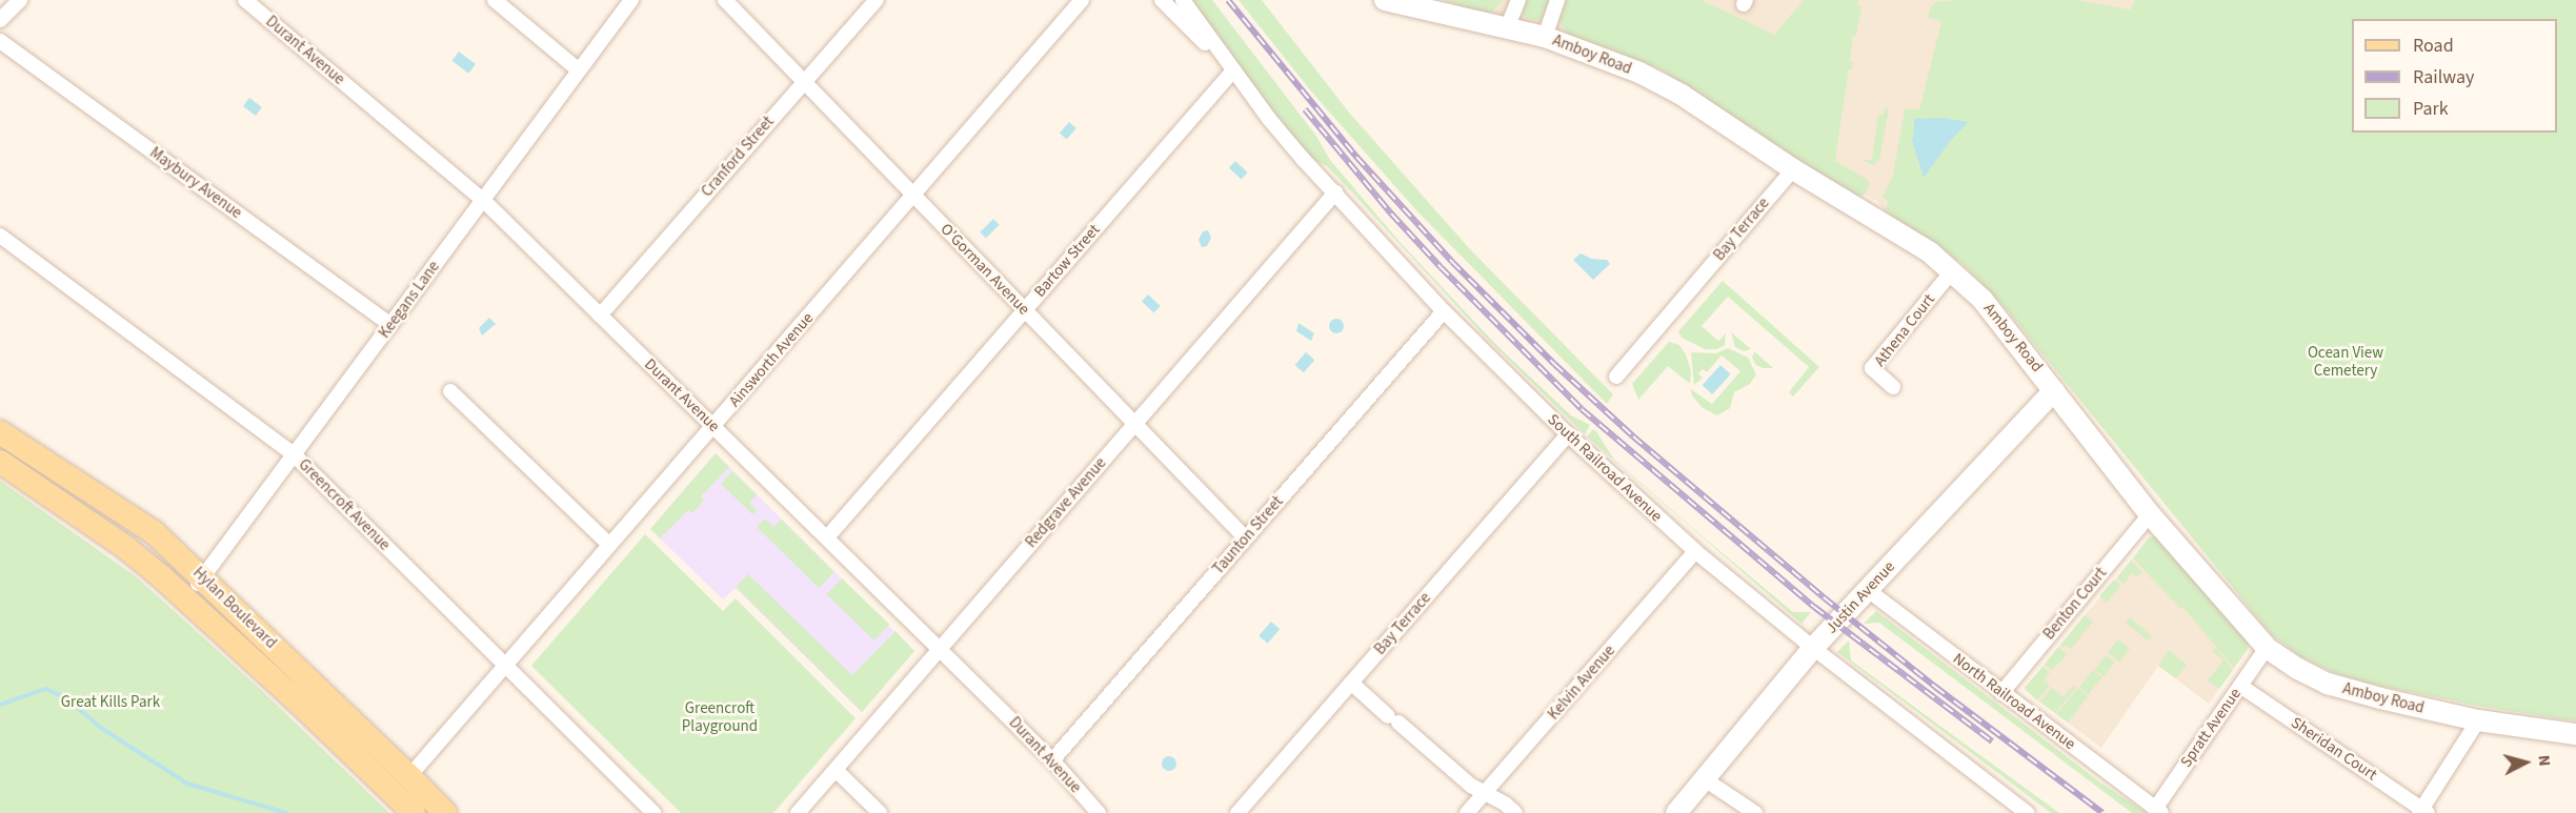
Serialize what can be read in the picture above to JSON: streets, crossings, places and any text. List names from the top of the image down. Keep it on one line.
{"streets":{"main road":["Amboy Road","Justin Avenue","Hylan Boulevard"],"street":["Durant Avenue","Cranford Street","Maybury Avenue","Bay Terrace","Bartow Street","O'Gorman Avenue","Keegans Lane","Athena Court","Ainsworth Avenue","South Railroad Avenue","Redgrave Avenue","Greencroft Avenue","Taunton Street","Benton Court","Kelvin Avenue","North Railroad Avenue","Spratt Avenue","Sheridan Court"]},"crossings":[["Durant Avenue","Cranford Street"],["Durant Avenue","Bartow Street"],["Durant Avenue","Keegans Lane"],["Durant Avenue","Ainsworth Avenue"],["Durant Avenue","Redgrave Avenue"],["Durant Avenue","Taunton Street"],["Amboy Road","Bay Terrace"],["Amboy Road","Athena Court"],["Amboy Road","Justin Avenue"],["Amboy Road","Benton Court"],["Amboy Road","Spratt Avenue"],["Cranford Street","O'Gorman Avenue"],["Maybury Avenue","Keegans Lane"],["Bay Terrace","South Railroad Avenue"],["Bartow Street","O'Gorman Avenue"],["Bartow Street","South Railroad Avenue"],["O'Gorman Avenue","Ainsworth Avenue"],["O'Gorman Avenue","Redgrave Avenue"],["O'Gorman Avenue","Taunton Street"],["Keegans Lane","Greencroft Avenue"],["Keegans Lane","Hylan Boulevard"],["Ainsworth Avenue","Greencroft Avenue"],["Ainsworth Avenue","Hylan Boulevard"],["South Railroad Avenue","Redgrave Avenue"],["South Railroad Avenue","Taunton Street"],["South Railroad Avenue","Justin Avenue"],["South Railroad Avenue","Kelvin Avenue"],["Justin Avenue","North Railroad Avenue"],["Benton Court","North Railroad Avenue"],["North Railroad Avenue","Spratt Avenue"],["Spratt Avenue","Sheridan Court"]],"parks":["Ocean View Cemetery","Great Kills Park","Greencroft Playground"],"legend":["Road","Railway","Park"],"north":"right"}
